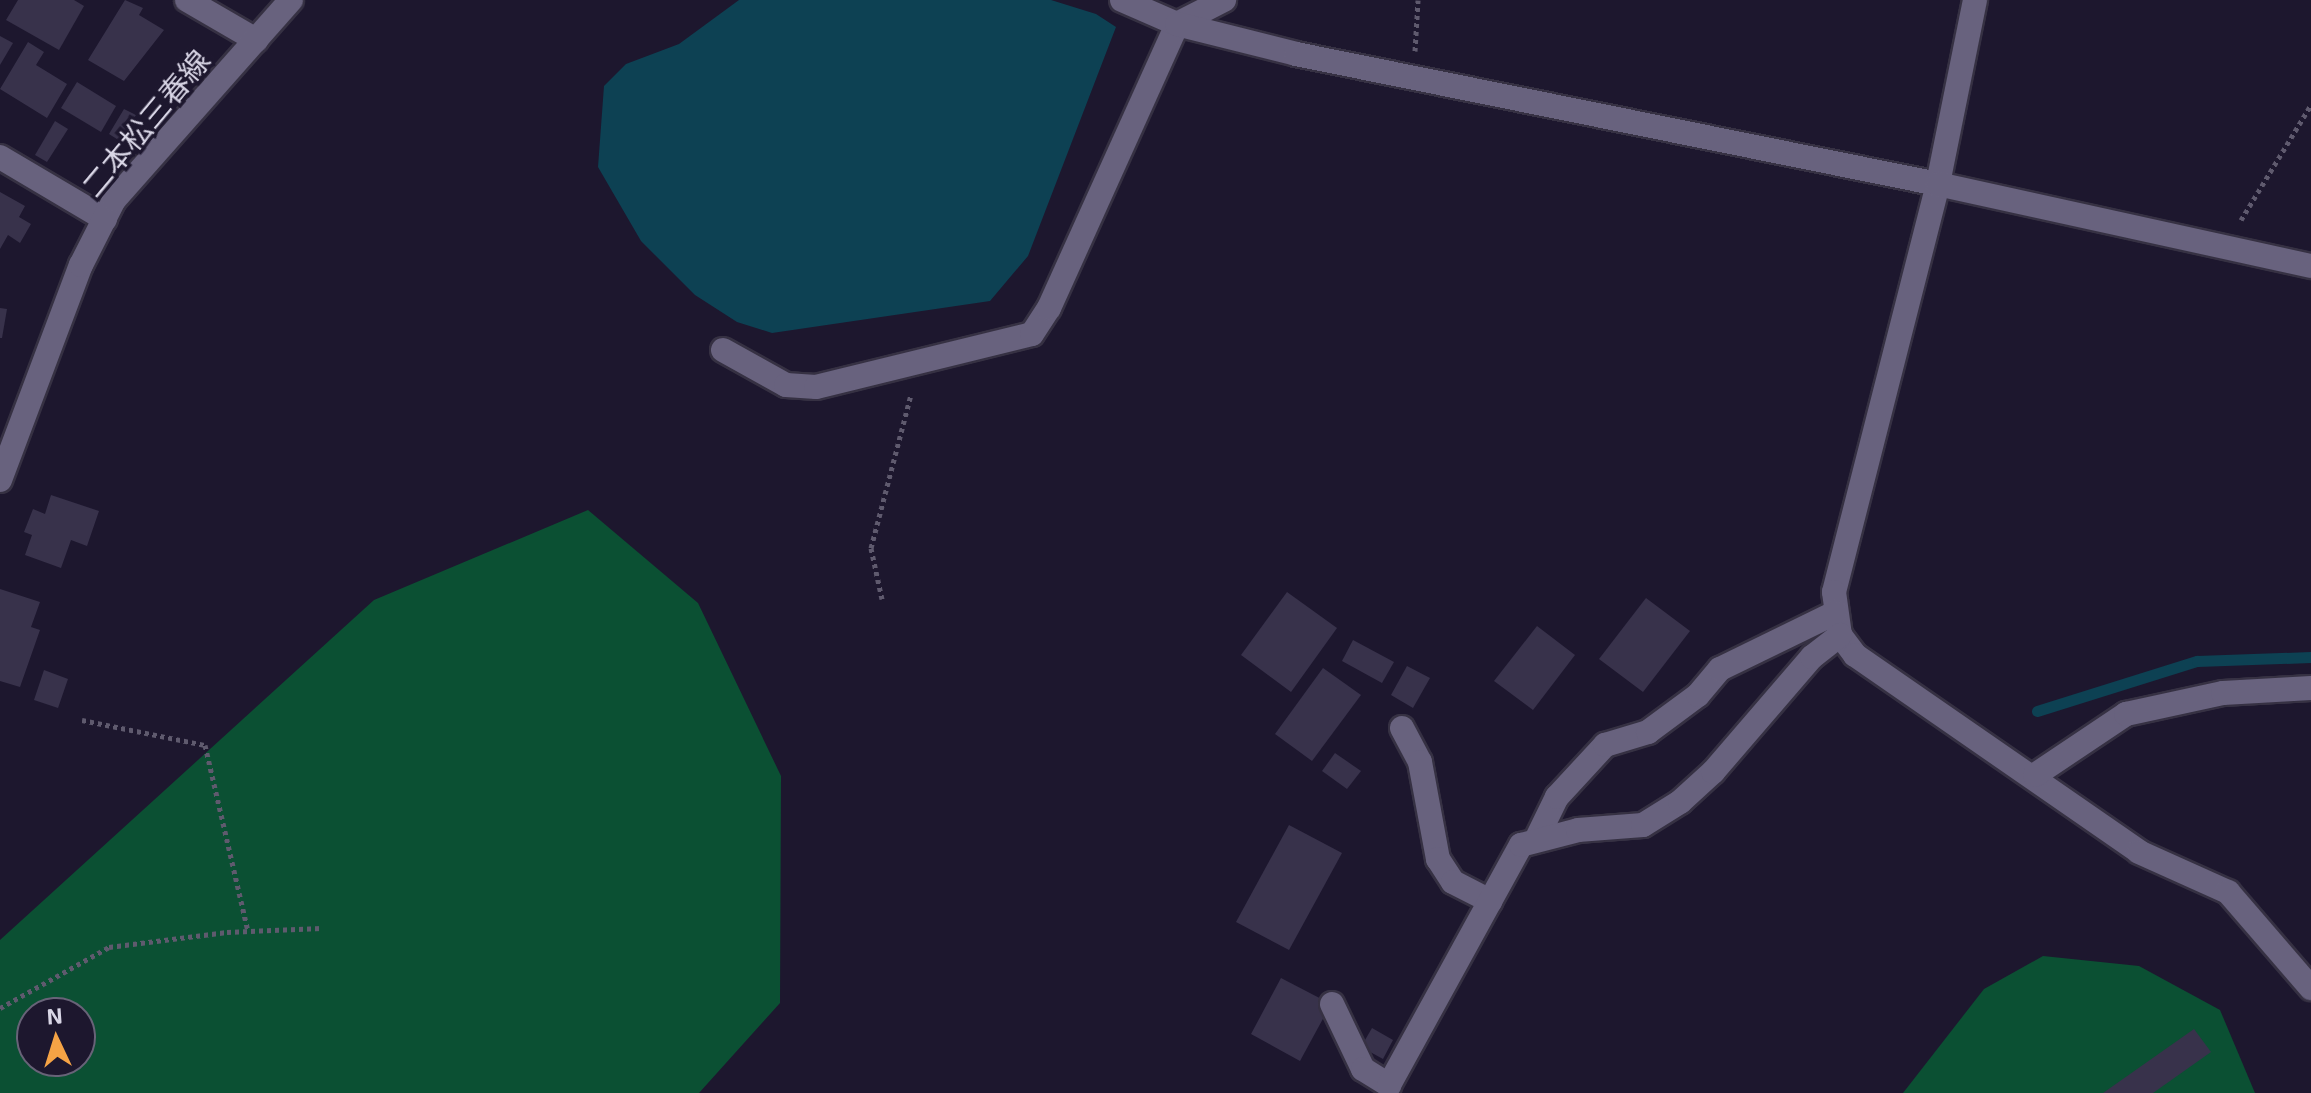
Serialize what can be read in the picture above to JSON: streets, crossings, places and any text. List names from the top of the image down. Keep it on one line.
{"streets":{"street":["二本松三春線"]},"north":"top"}
